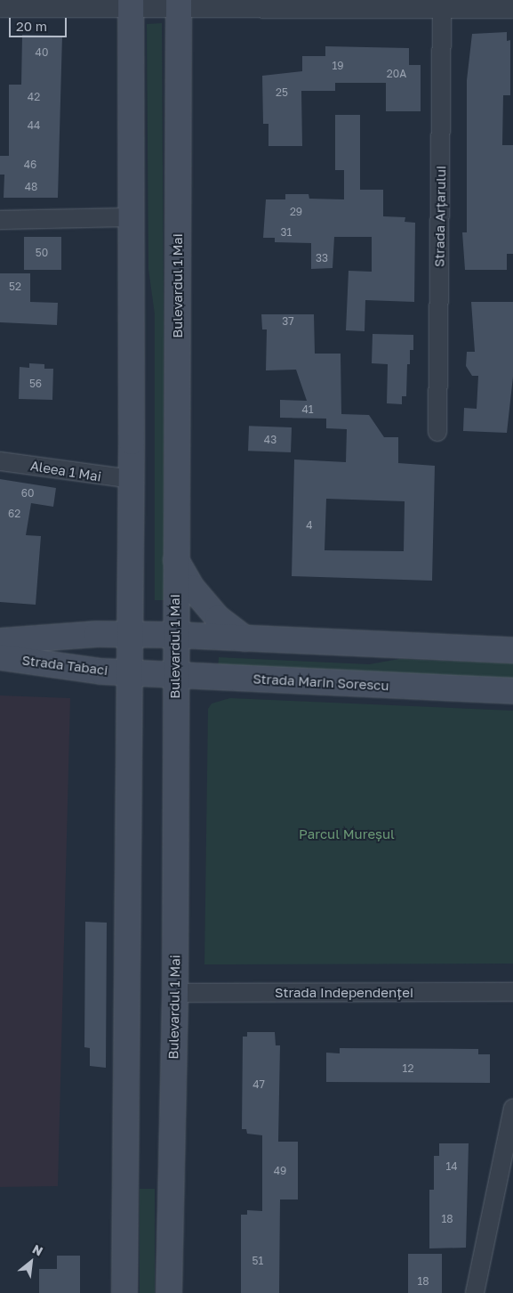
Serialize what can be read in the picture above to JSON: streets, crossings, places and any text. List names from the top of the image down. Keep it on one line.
{"streets":{"main road":["Bulevardul 1 Mai","Strada Tabaci","Strada Marin Sorescu"],"street":["Strada Arțarului","Aleea 1 Mai","Strada Independenței"]},"crossings":[["Bulevardul 1 Mai","Strada Tabaci"],["Bulevardul 1 Mai","Strada Marin Sorescu"],["Bulevardul 1 Mai","Strada Independenței"],["Strada Tabaci","Strada Marin Sorescu"]],"parks":["Parcul Mureșul"],"house_numbers":["40","19","20A","25","42","44","46","48","29","31","50","33","52","37","56","41","43","60","62","4","12","47","14","49","18","51","18"],"scale_bar":"20 m","north":"top right"}
